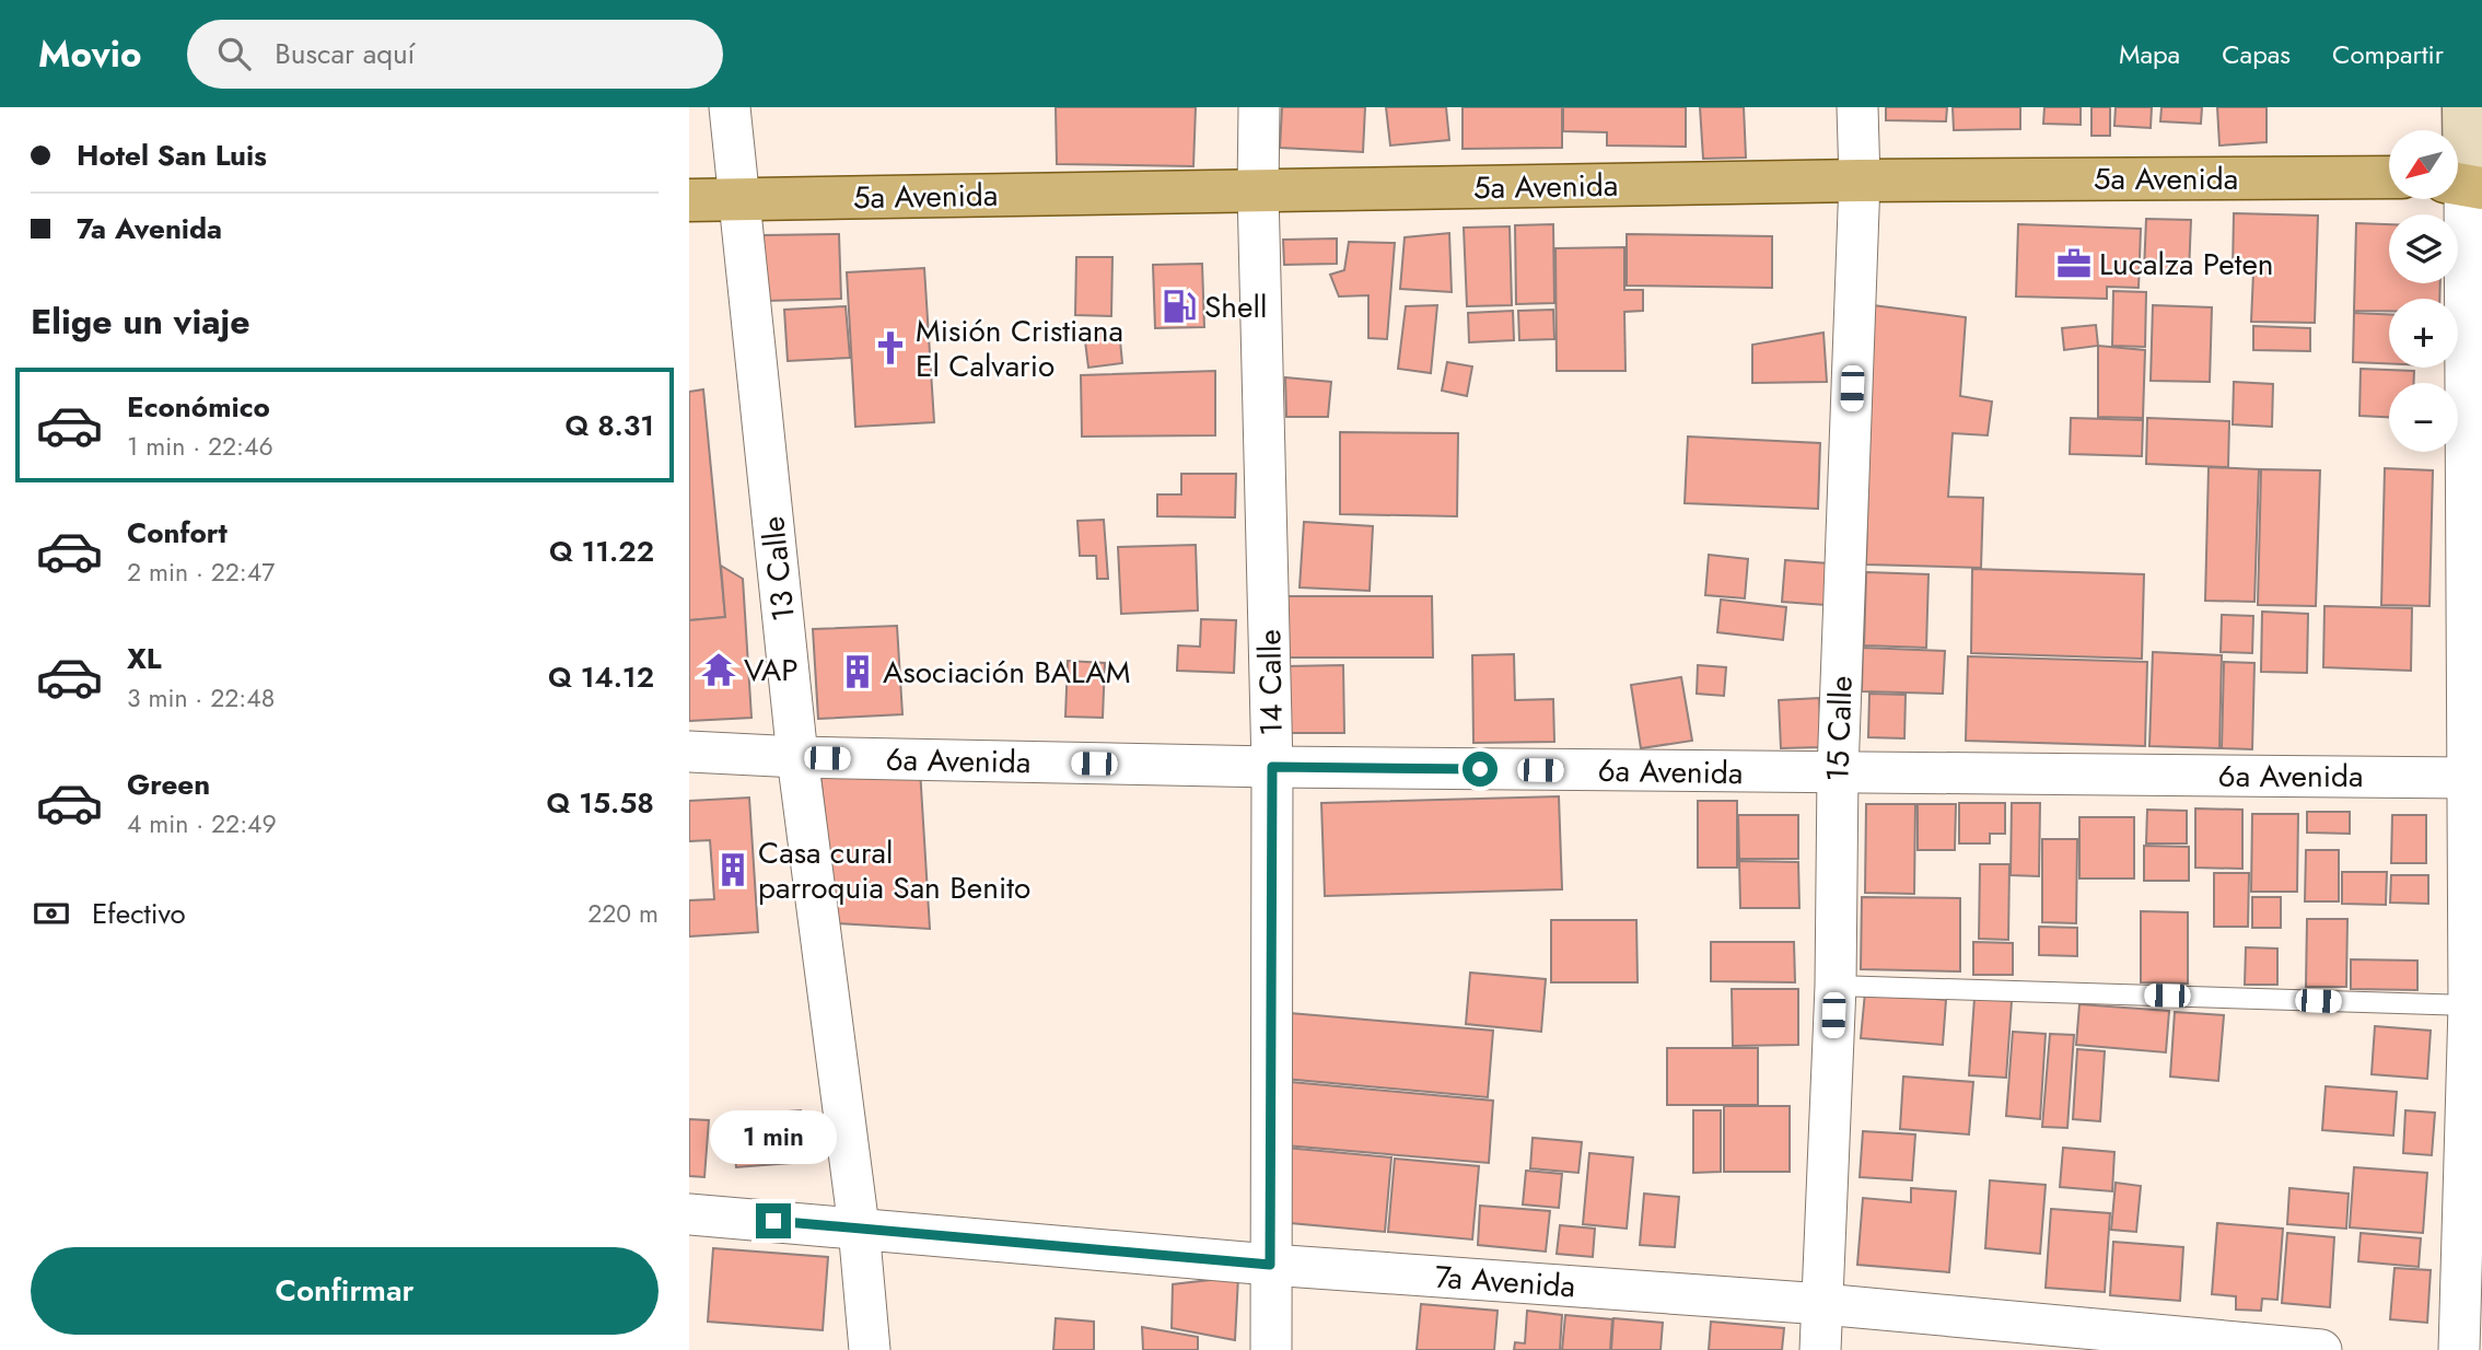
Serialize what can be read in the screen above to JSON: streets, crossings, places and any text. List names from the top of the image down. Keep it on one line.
{"streets":{"main road":["5a Avenida"],"street":["13 Calle","14 Calle","15 Calle","6a Avenida","7a Avenida"]},"crossings":[["5a Avenida","13 Calle"],["5a Avenida","14 Calle"],["5a Avenida","15 Calle"],["13 Calle","6a Avenida"],["13 Calle","7a Avenida"],["14 Calle","6a Avenida"],["14 Calle","7a Avenida"],["15 Calle","6a Avenida"],["15 Calle","7a Avenida"]],"places":{"office":["Lucalza Peten"],"fuel station":["Shell"],"church":["Misión Cristiana El Calvario"],"temple":["VAP"],"building":["Asociación BALAM","Casa cural parroquia San Benito"]},"north":"bottom left","page":{"header":"Movio","search":"Buscar aquí","nav":["Mapa","Capas","Compartir"],"banner":["Hotel San Luis","7a Avenida"],"map_buttons":["+","−"],"heading":"Elige un viaje","list":[{"name":"Económico","note":"1 min · 22:46","value":"Q 8.31"},{"name":"Confort","note":"2 min · 22:47","value":"Q 11.22"},{"name":"XL","note":"3 min · 22:48","value":"Q 14.12"},{"name":"Green","note":"4 min · 22:49","value":"Q 15.58"}],"pay":["Efectivo","220 m"],"bubble":"1 min","buttons":"Confirmar"}}
